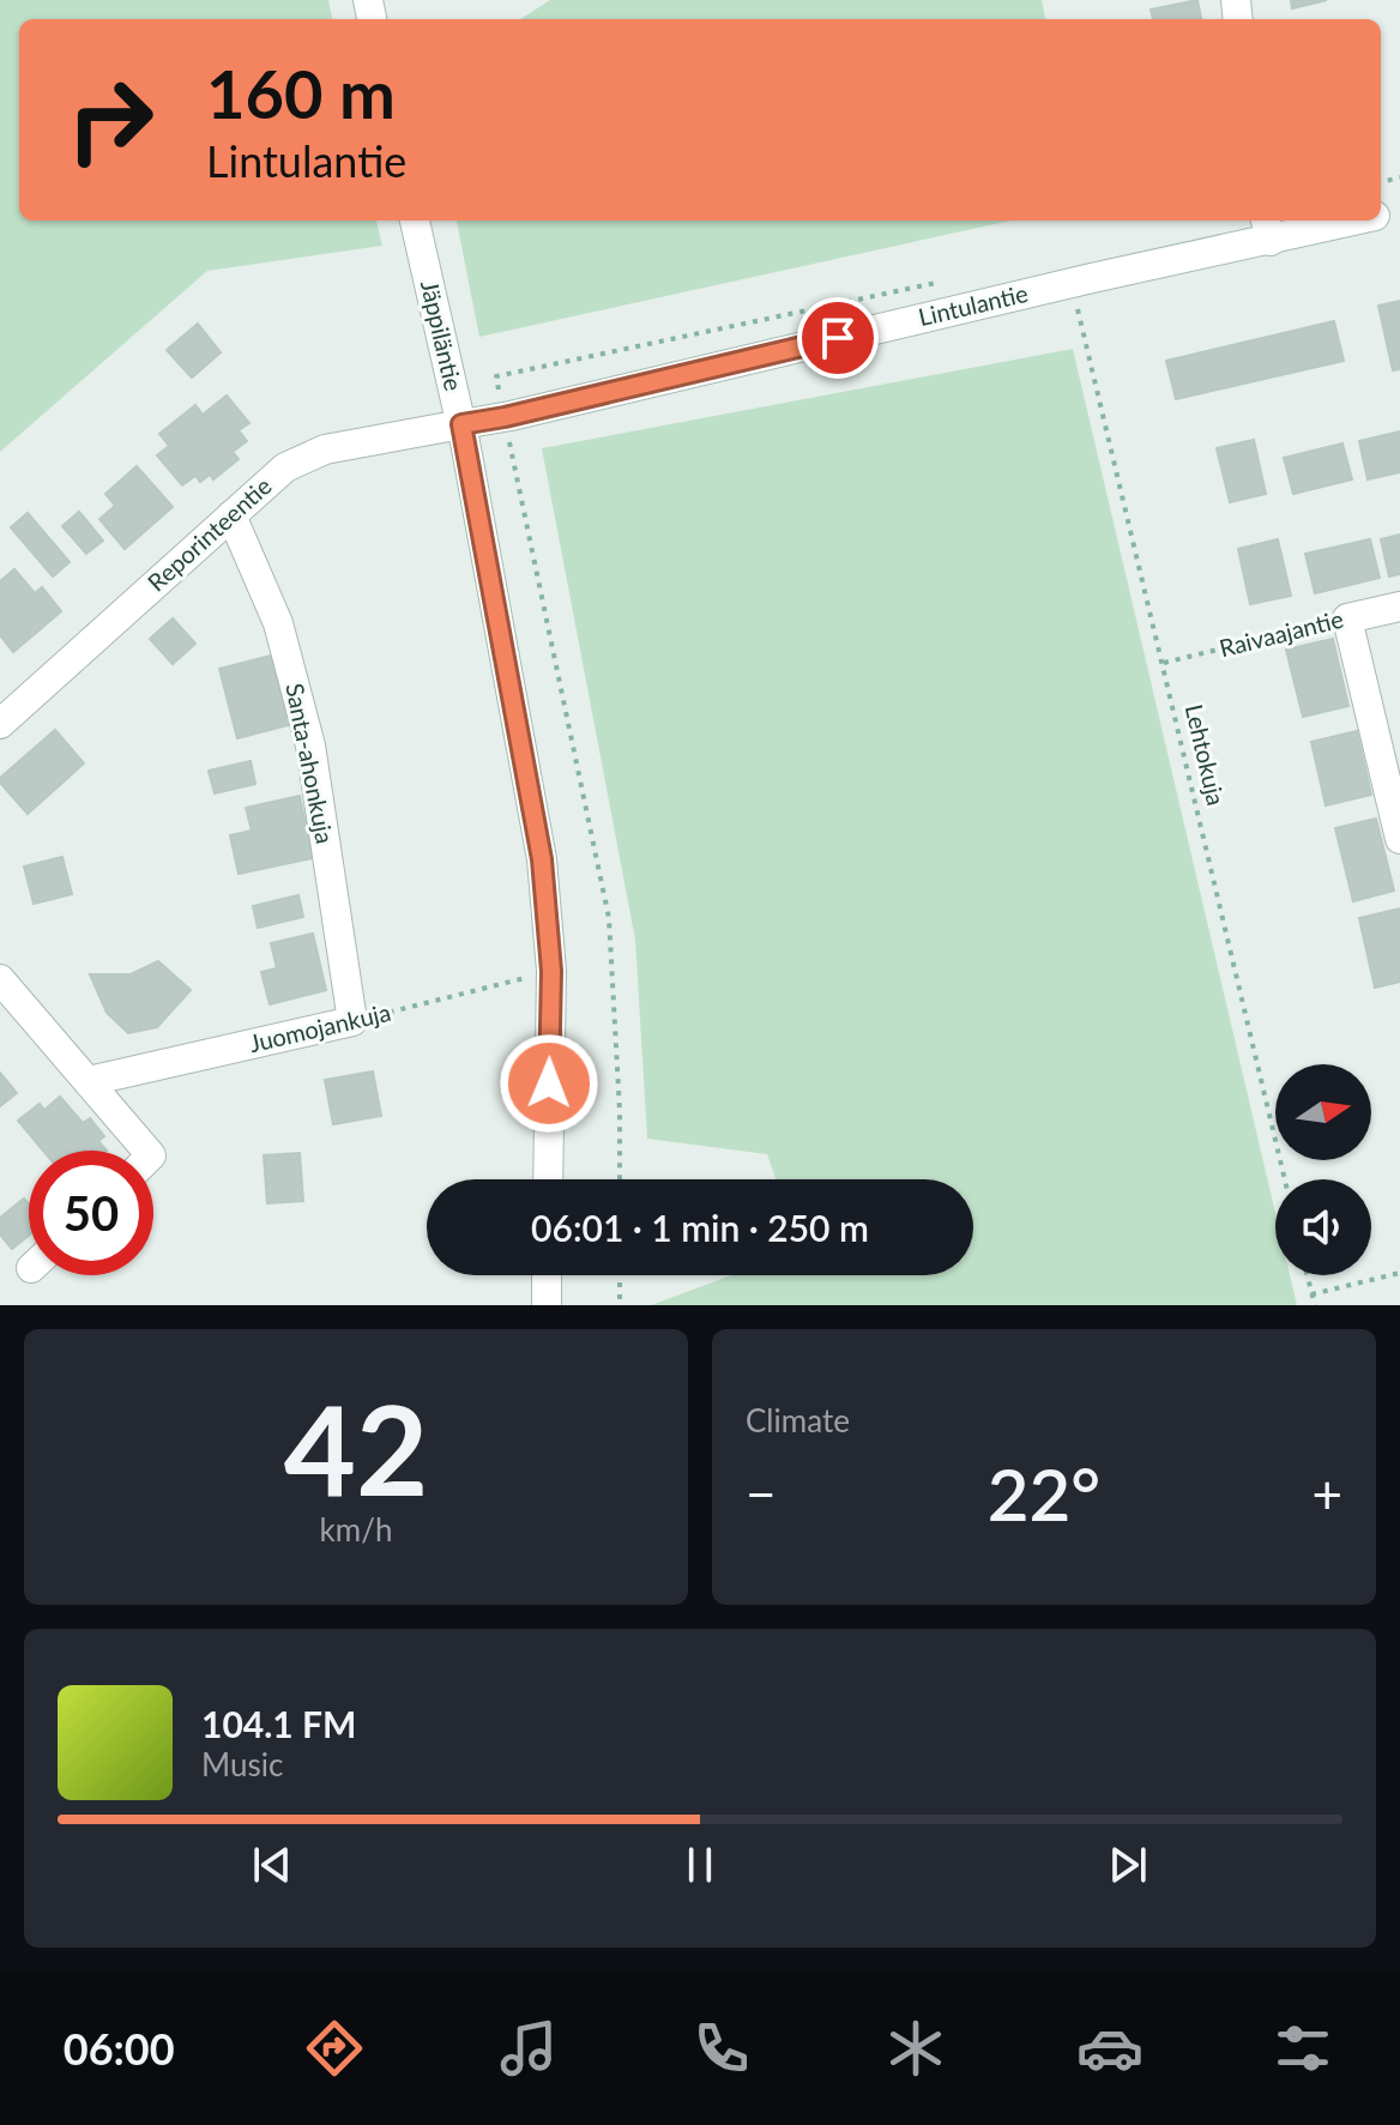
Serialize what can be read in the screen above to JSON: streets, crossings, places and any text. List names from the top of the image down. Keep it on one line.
{"streets":{"street":["Lintulantie","Jäppiläntie","Reporinteentie","Raivaajantie","Santa-ahonkuja","Juomojankuja"],"path":["Lehtokuja"]},"crossings":[["Lintulantie","Jäppiläntie"],["Lintulantie","Reporinteentie"],["Jäppiläntie","Reporinteentie"],["Jäppiläntie","Juomojankuja"],["Reporinteentie","Santa-ahonkuja"],["Raivaajantie","Lehtokuja"],["Santa-ahonkuja","Juomojankuja"]],"north":"right","page":{"turn":["160 m","Lintulantie"],"limit":"50","trip":"06:01 · 1 min · 250 m","tile":[["42","km/h"],"Climate"],"heat":["−","22°","+"],"song":["104.1 FM","Music"],"tabs":"06:00"}}
